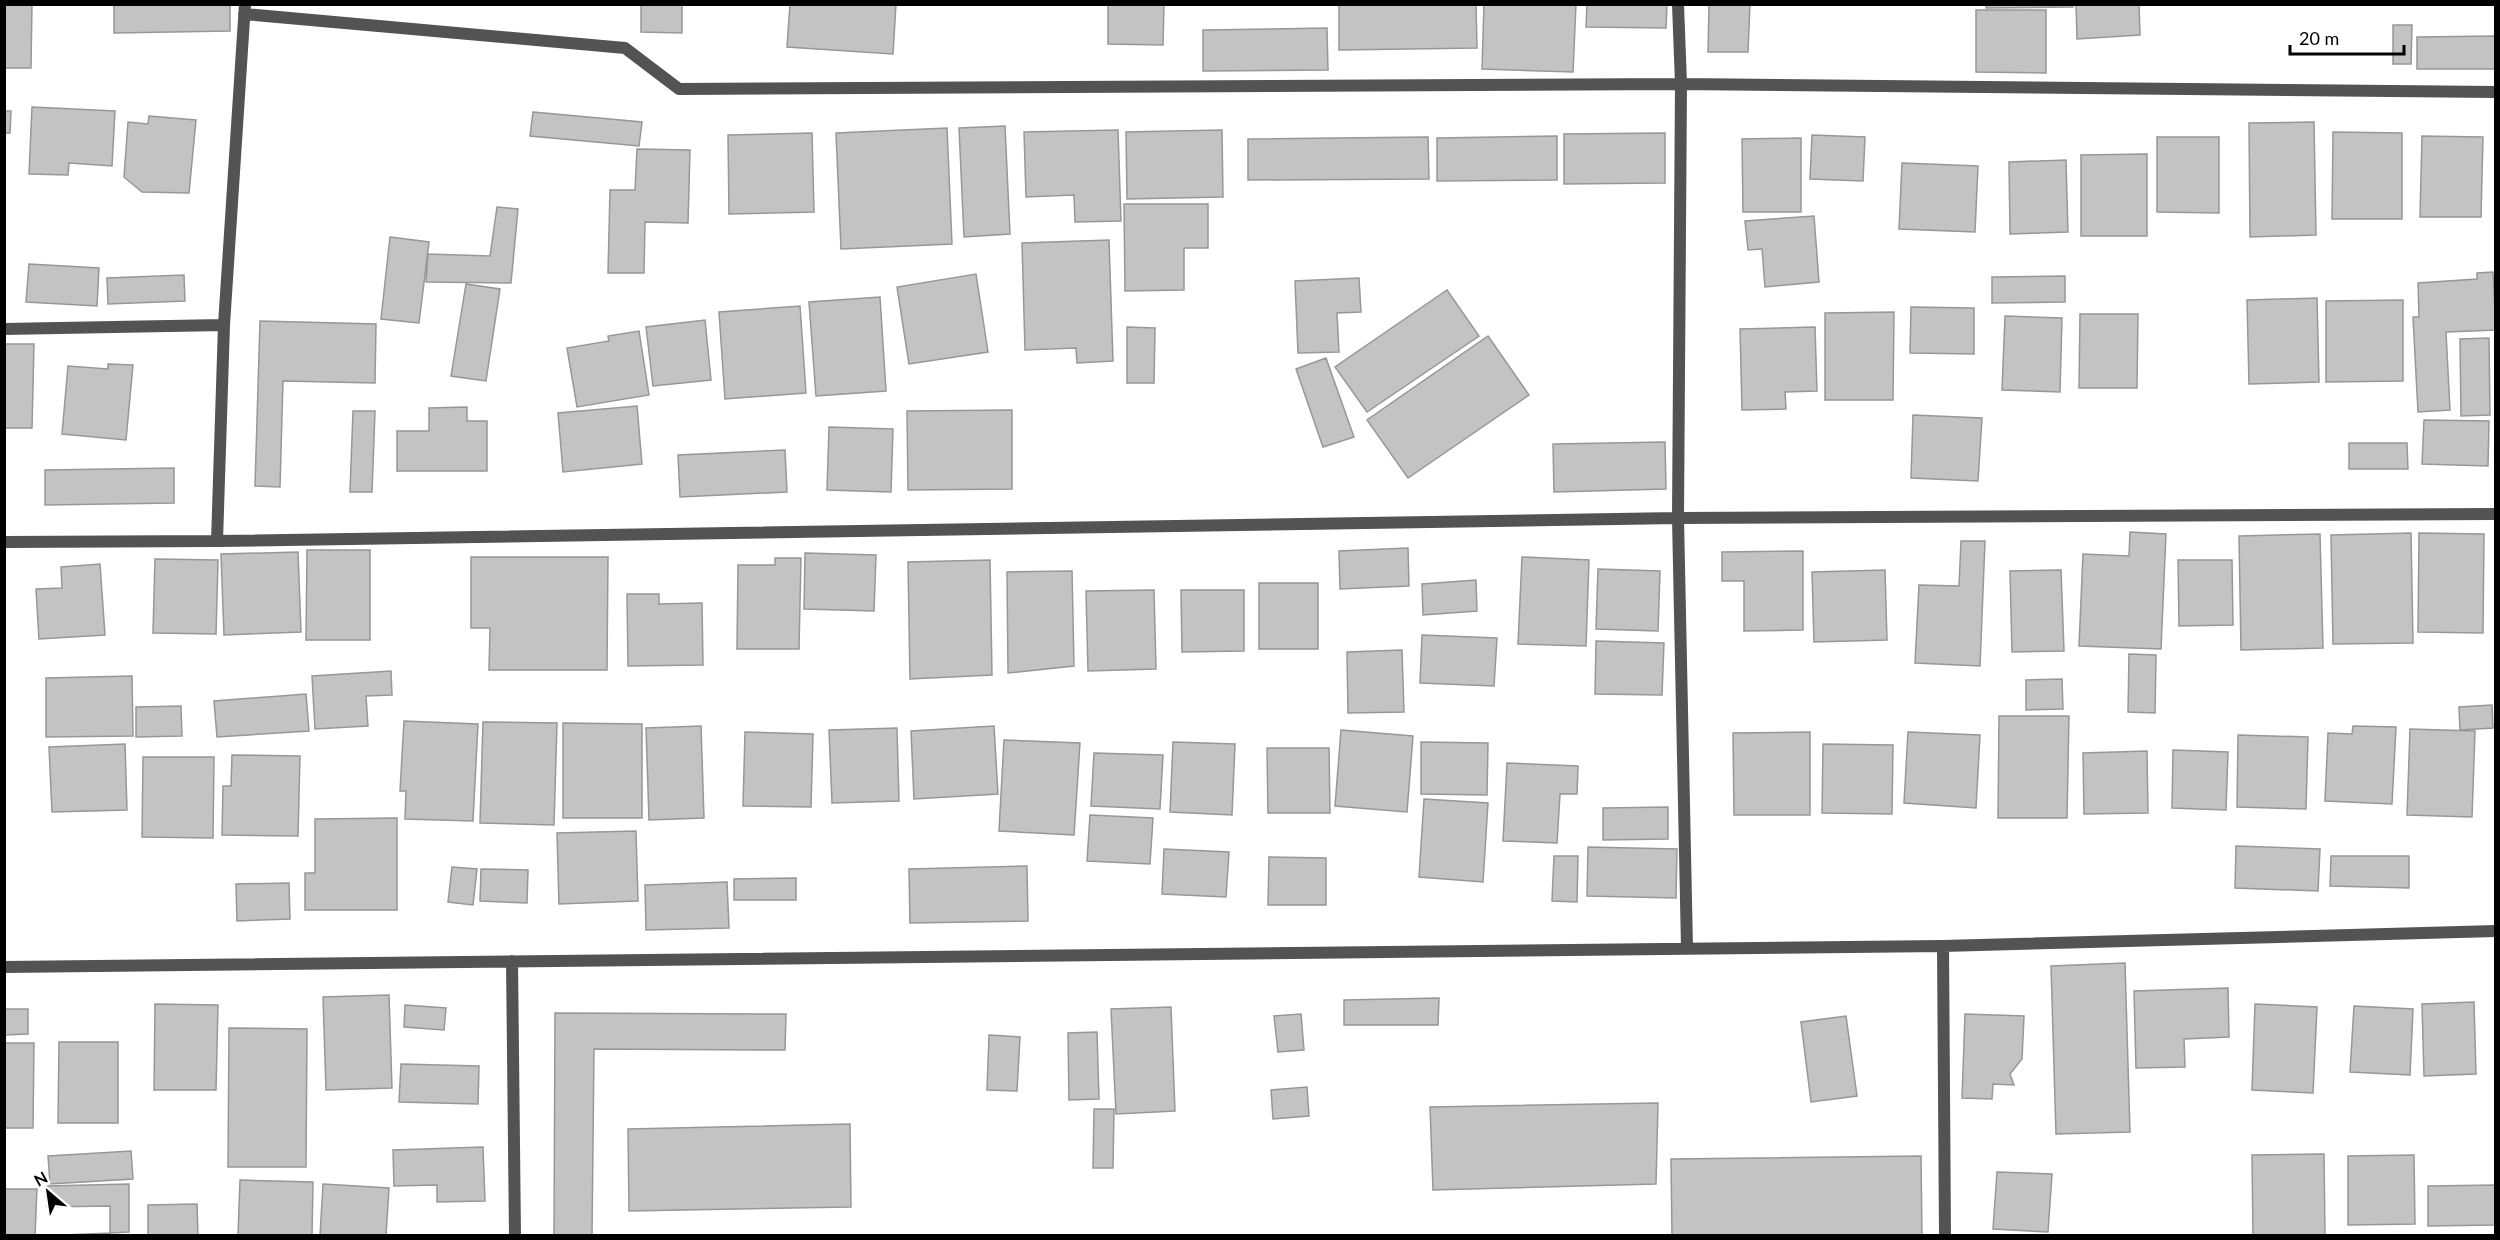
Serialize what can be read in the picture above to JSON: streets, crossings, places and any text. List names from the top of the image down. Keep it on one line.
{"scale_bar":"20 m","north":"top left"}
